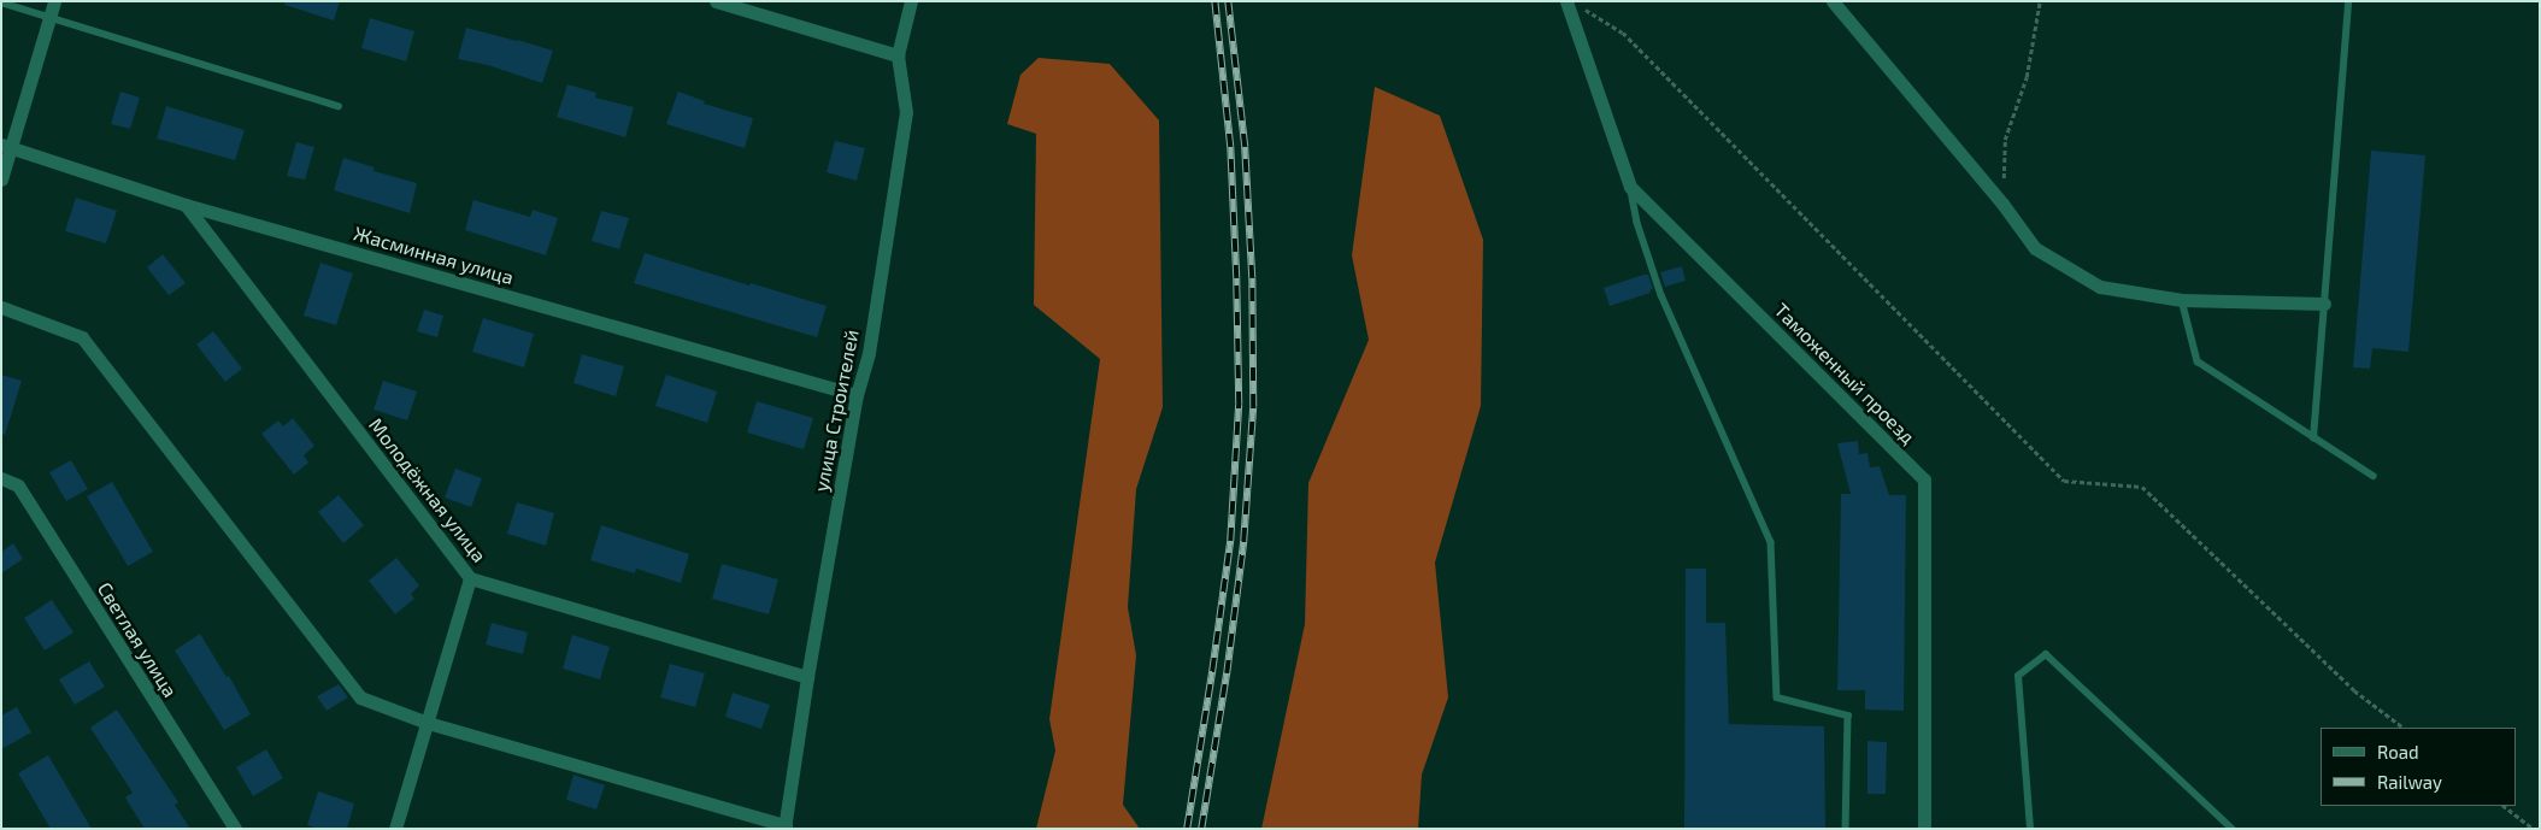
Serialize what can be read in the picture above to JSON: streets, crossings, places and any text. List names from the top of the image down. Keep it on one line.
{"streets":{"street":["Жасминная улица","Таможенный проезд","улица Строителей","Молодёжная улица","Светлая улица"]},"crossings":[["Жасминная улица","улица Строителей"],["Жасминная улица","Молодёжная улица"],["улица Строителей","Молодёжная улица"]],"legend":["Road","Railway"]}
